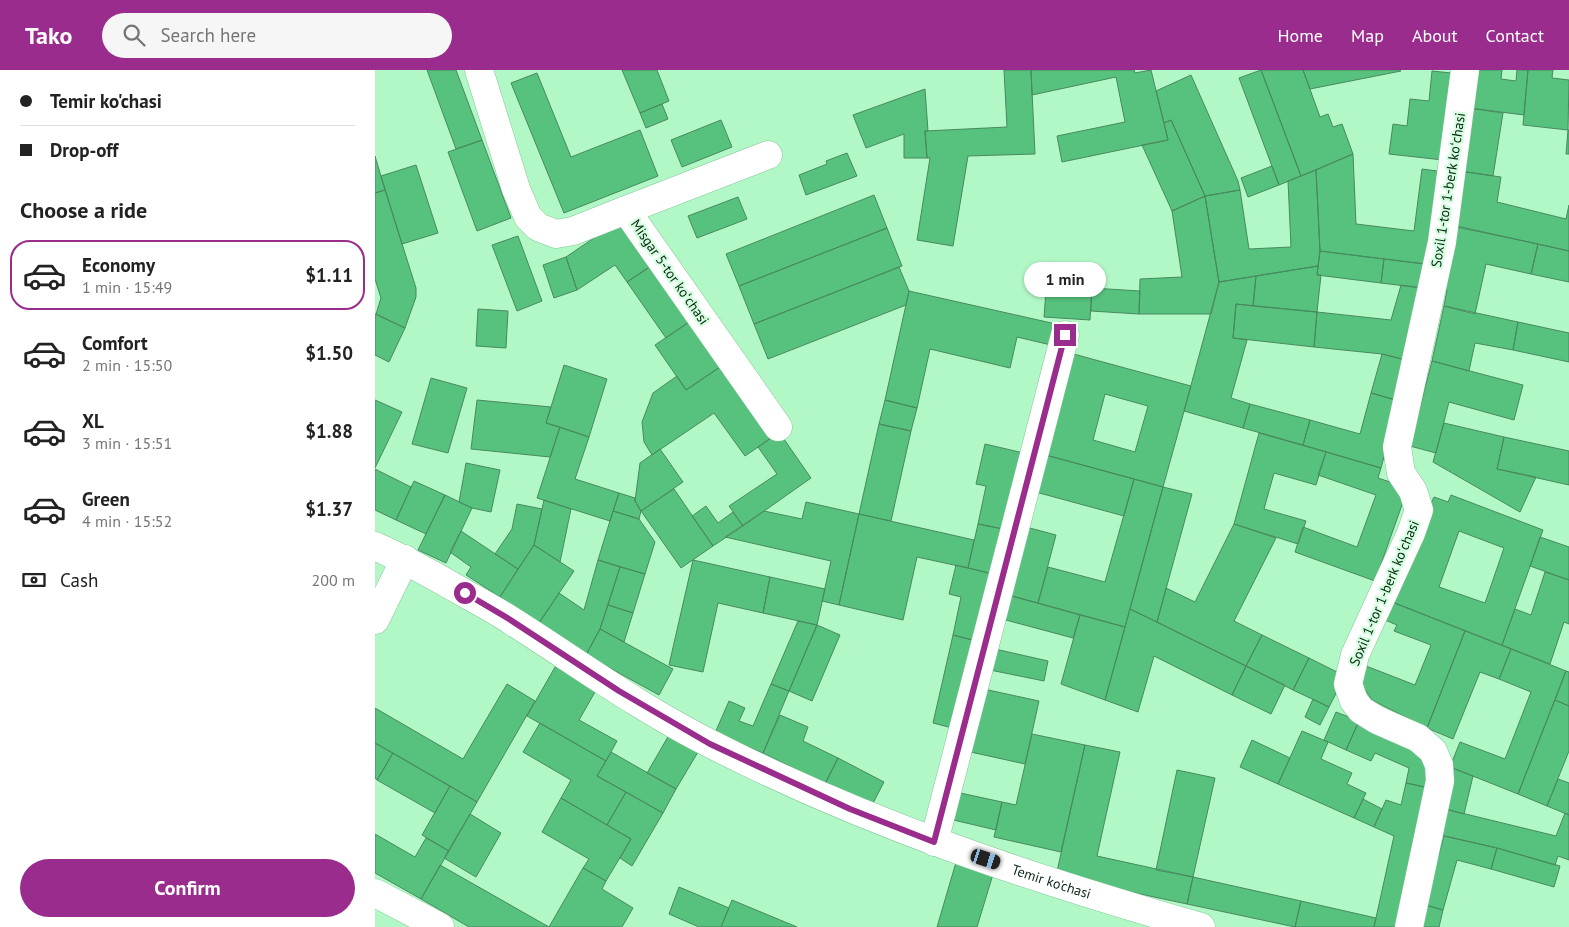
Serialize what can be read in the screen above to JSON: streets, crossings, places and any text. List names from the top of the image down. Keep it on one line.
{"streets":{"street":["Soxil 1-tor 1-berk koʻchasi","Misgar 5-tor koʻchasi","Temir ko'chasi"]},"page":{"header":"Tako","search":"Search here","nav":["Home","Map","About","Contact"],"banner":["Temir ko'chasi","Drop-off"],"heading":"Choose a ride","list":[{"name":"Economy","note":"1 min · 15:49","value":"$1.11"},{"name":"Comfort","note":"2 min · 15:50","value":"$1.50"},{"name":"XL","note":"3 min · 15:51","value":"$1.88"},{"name":"Green","note":"4 min · 15:52","value":"$1.37"}],"bubble":"1 min","pay":["Cash","200 m"],"buttons":"Confirm"}}
